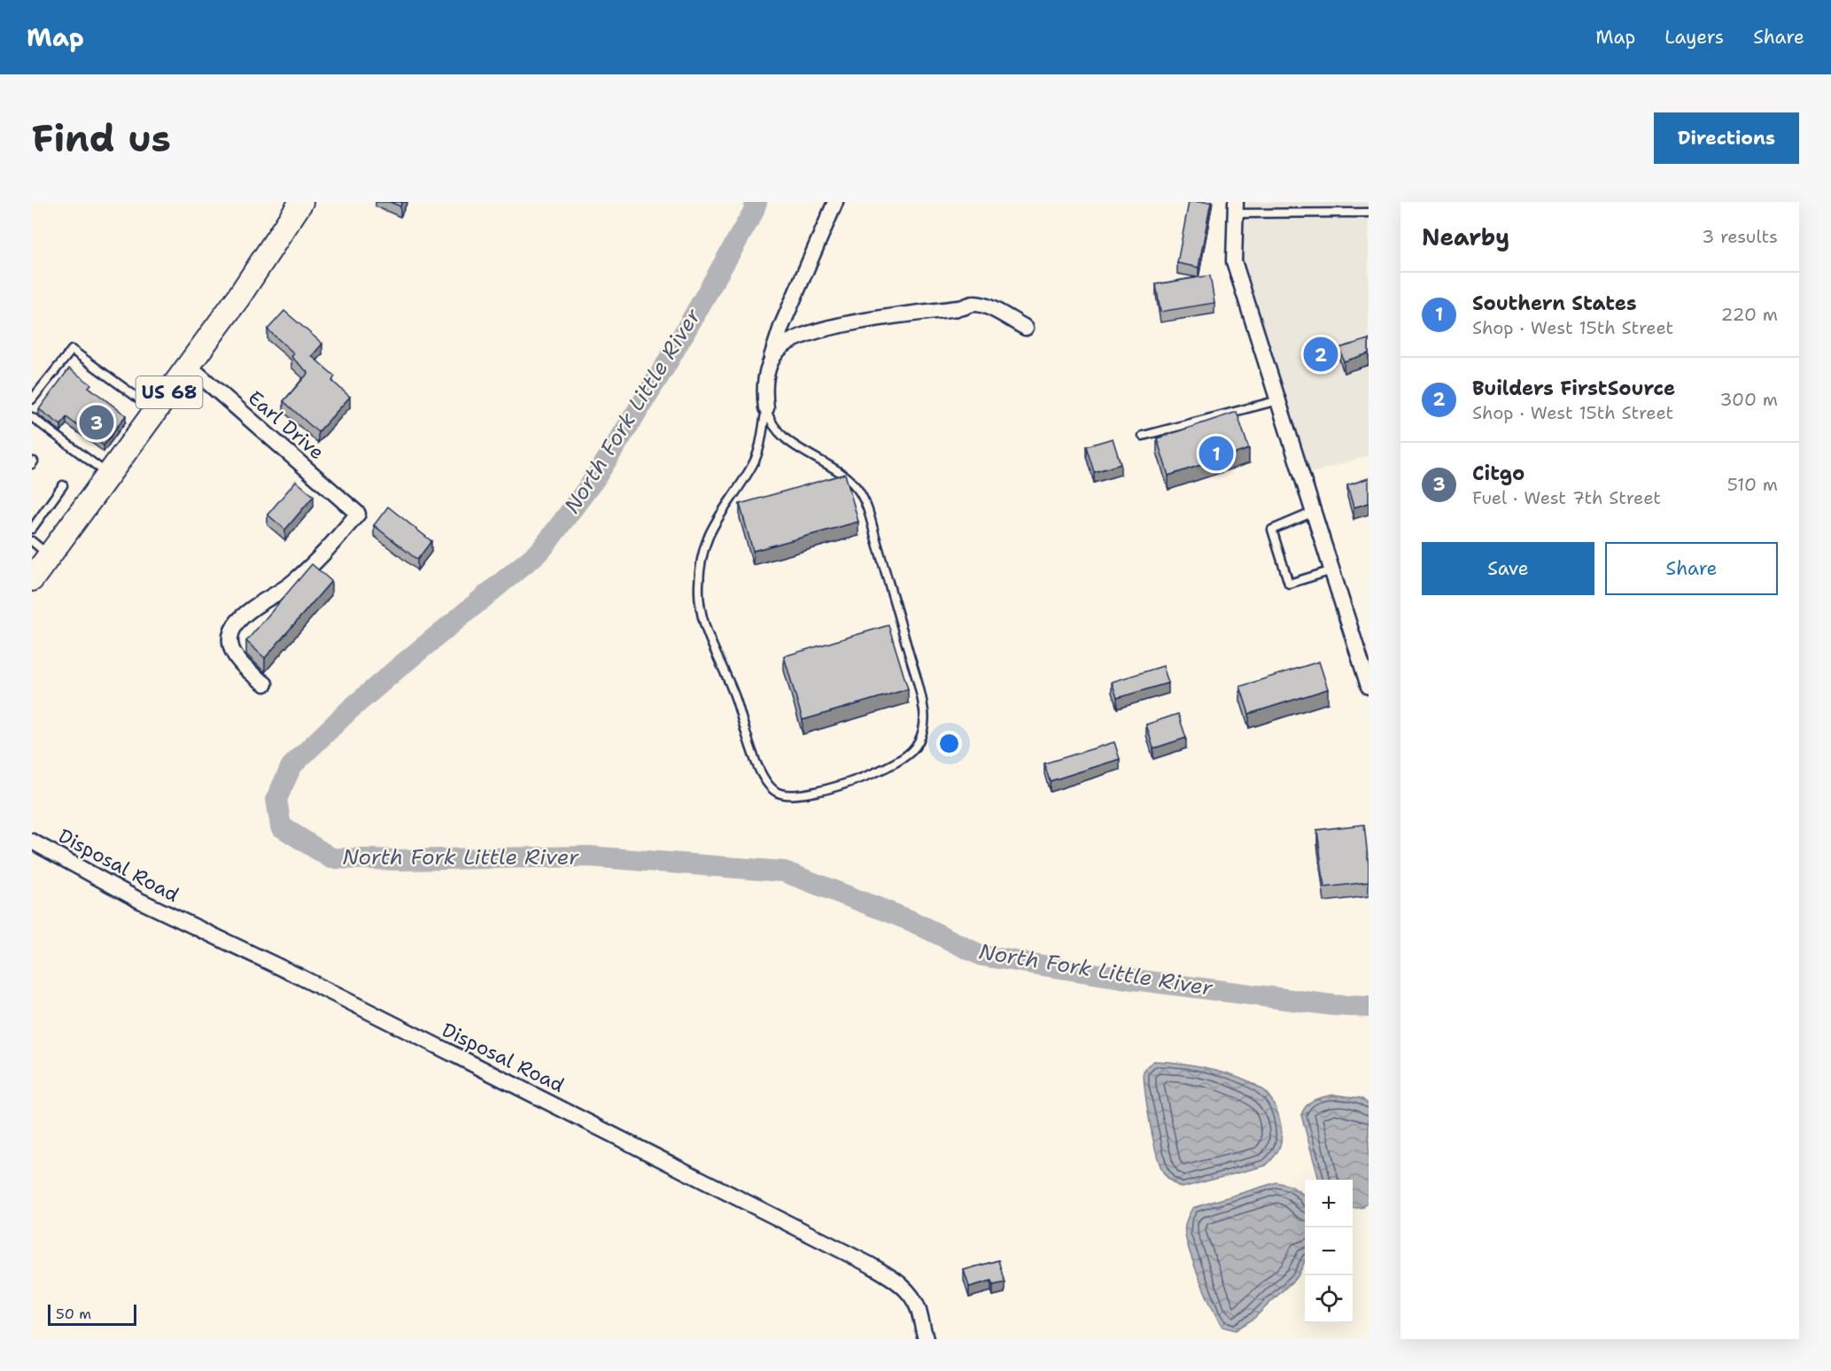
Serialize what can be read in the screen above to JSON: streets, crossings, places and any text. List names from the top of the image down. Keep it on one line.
{"streets":{"main road":["US 68"],"street":["Earl Drive","Disposal Road"]},"crossings":[["US 68","Earl Drive"]],"water":["North Fork Little River"],"scale_bar":"50 m","page":{"header":"Map","nav":["Map","Layers","Share"],"buttons":["Directions",["Save","Share"]],"title":"Find us","heading":["Nearby","3 results"],"list":[{"mark":"1","name":"Southern States","note":"Shop · West 15th Street","value":"220 m"},{"mark":"2","name":"Builders FirstSource","note":"Shop · West 15th Street","value":"300 m"},{"mark":"3","name":"Citgo","note":"Fuel · West 7th Street","value":"510 m"}],"pins":["2","3","1"],"map_buttons":["+","−"],"scale":"50 m"}}
